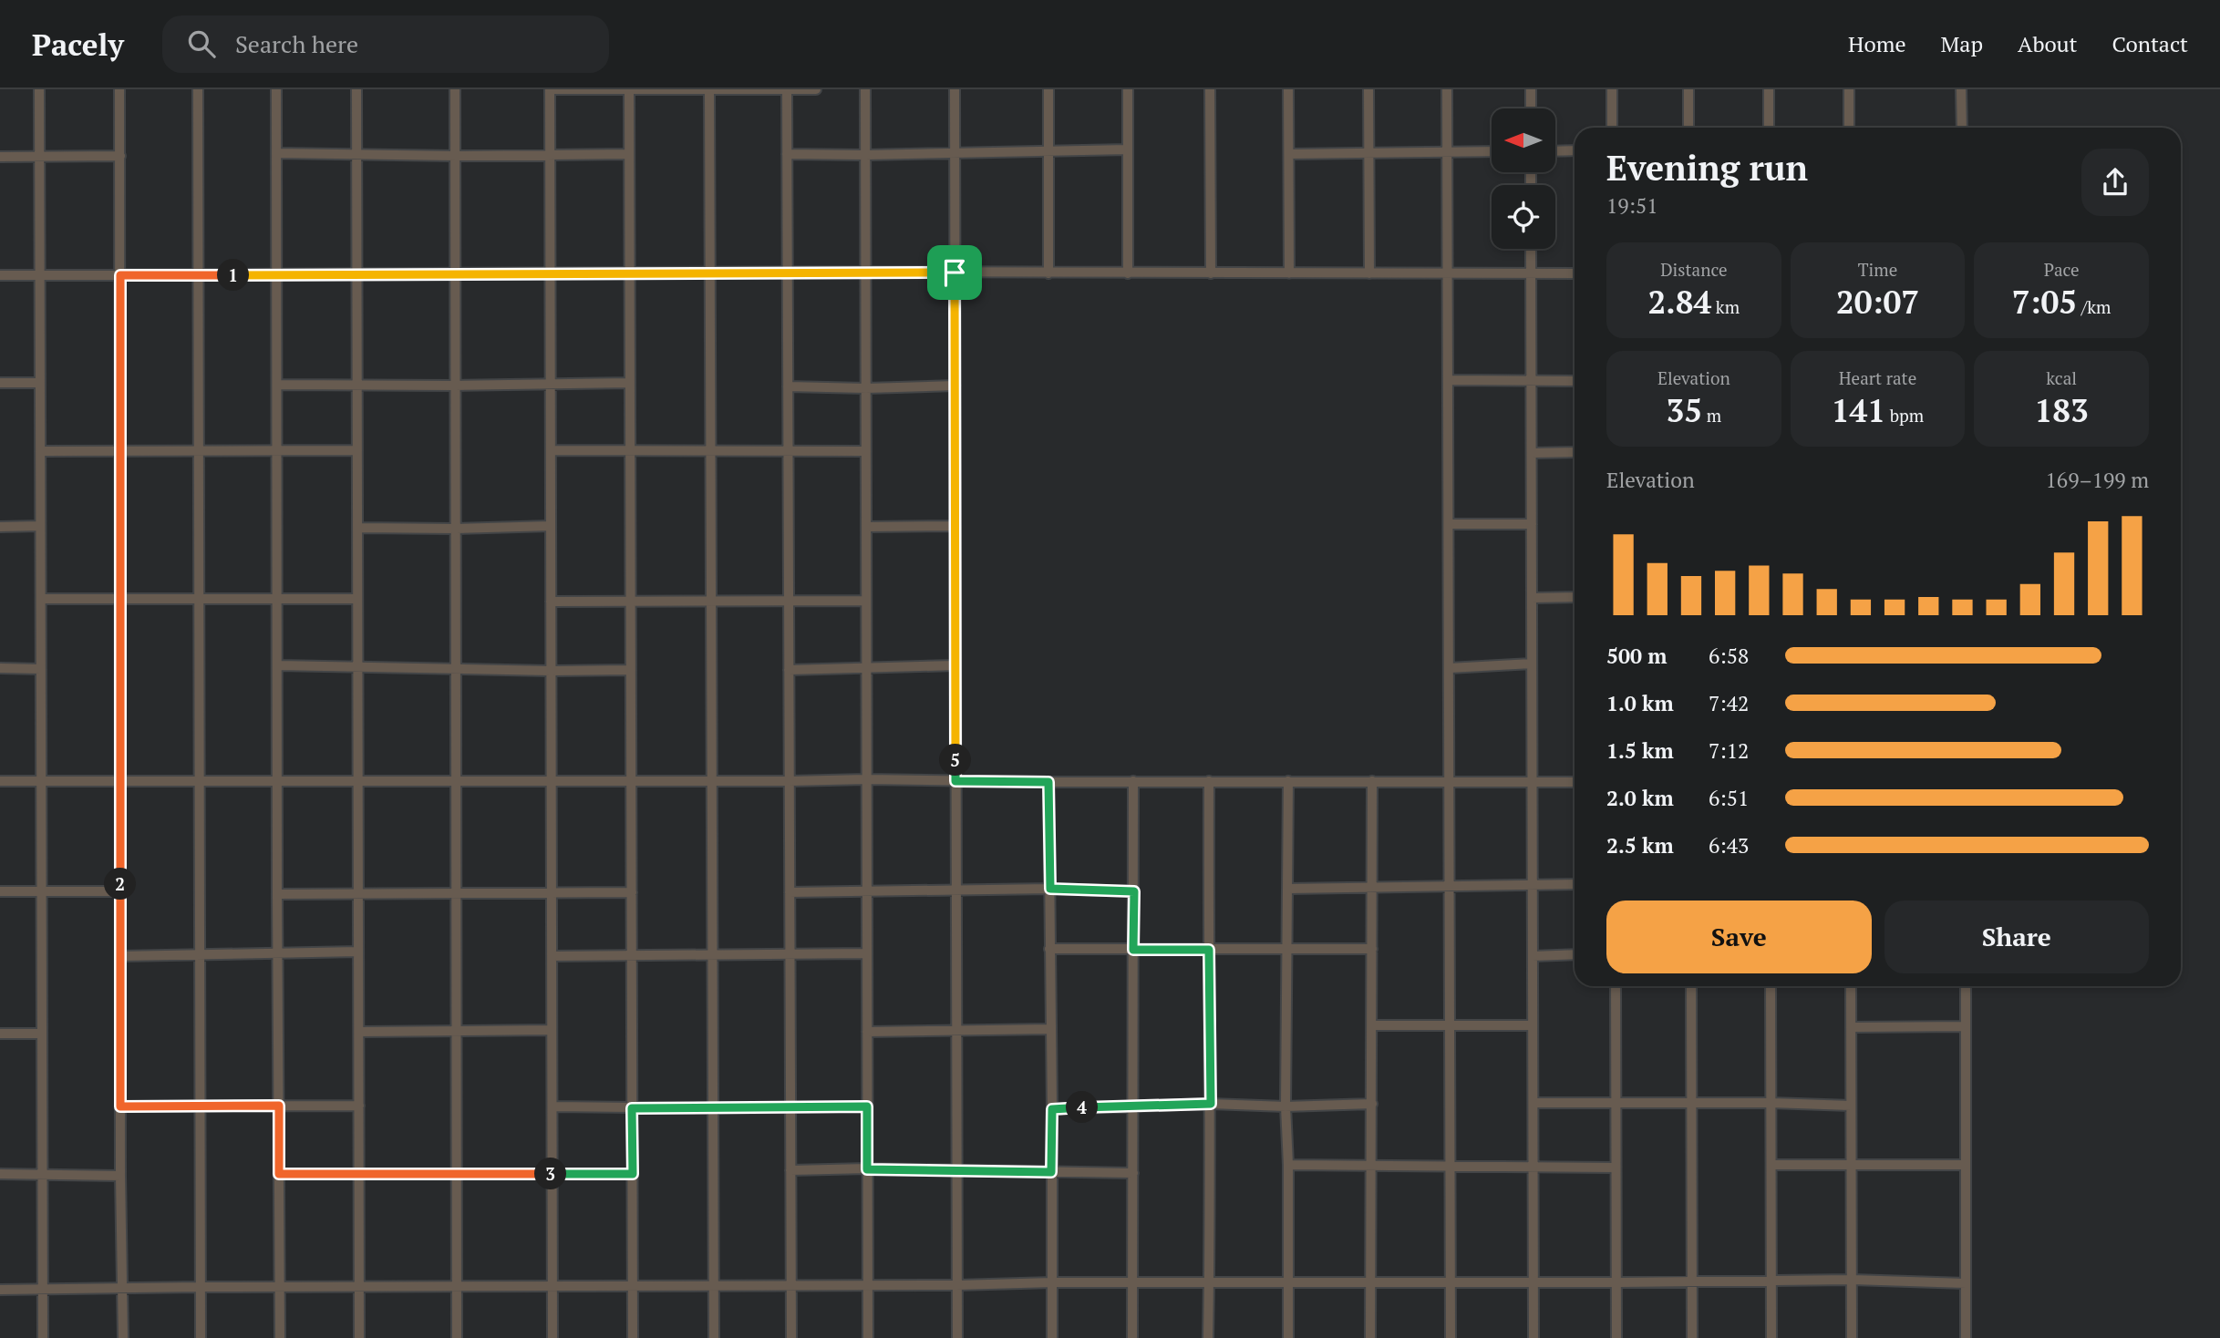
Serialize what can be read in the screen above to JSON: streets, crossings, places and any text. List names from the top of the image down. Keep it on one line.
{"north":"left","page":{"header":"Pacely","search":"Search here","nav":["Home","Map","About","Contact"],"heading":["Evening run","19:51"],"stats":[["Distance","2.84 km"],["Time","20:07"],["Pace","7:05 /km"],["Elevation","35 m"],["Heart rate","141 bpm"],["kcal","183"]],"pins":["1","5","2","4","3"],"chart":["Elevation","169–199 m"],"list":[{"name":"500 m","note":"6:58"},{"name":"1.0 km","note":"7:42"},{"name":"1.5 km","note":"7:12"},{"name":"2.0 km","note":"6:51"},{"name":"2.5 km","note":"6:43"}],"buttons":["Save","Share"]}}
